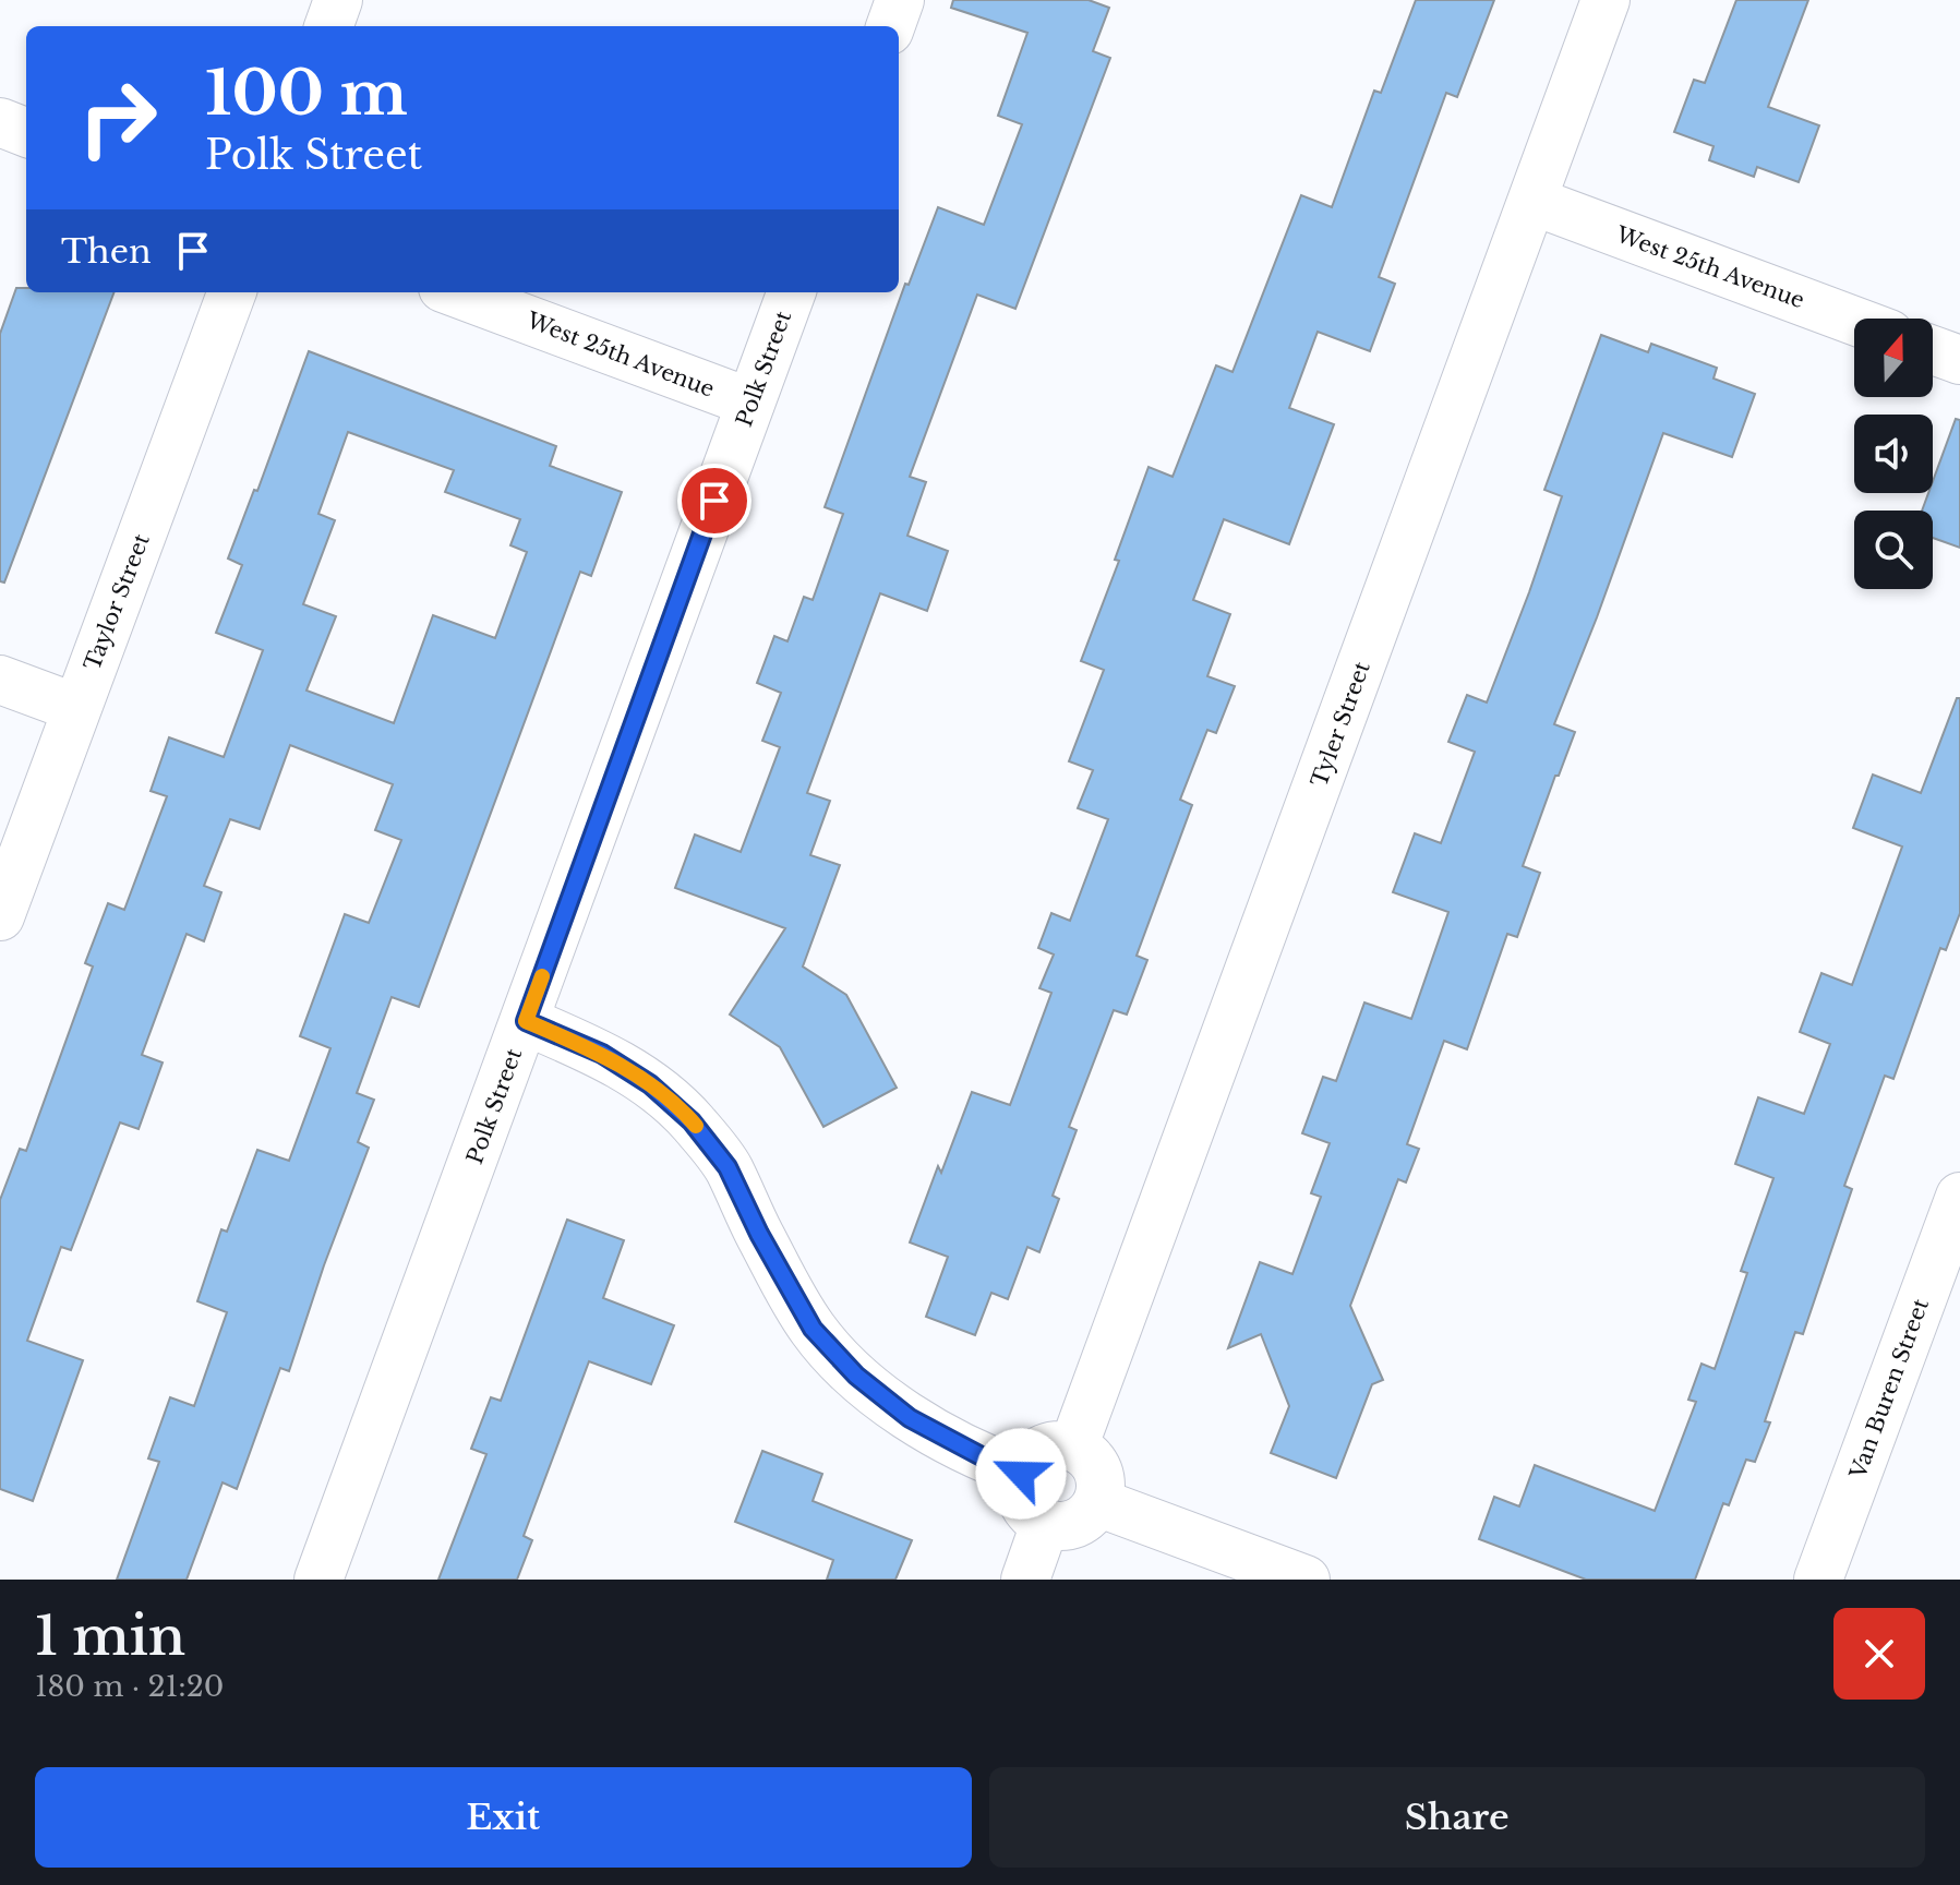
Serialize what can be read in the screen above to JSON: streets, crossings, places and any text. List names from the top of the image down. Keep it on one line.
{"streets":{"street":["West 25th Avenue","Polk Street","Taylor Street","Tyler Street","Van Buren Street"]},"crossings":[["West 25th Avenue","Polk Street"],["West 25th Avenue","Tyler Street"]],"north":"top","page":{"turn":["100 m","Polk Street"],"then":"Then","heading":["1 min","180 m · 21:20"],"buttons":["Exit","Share"]}}
